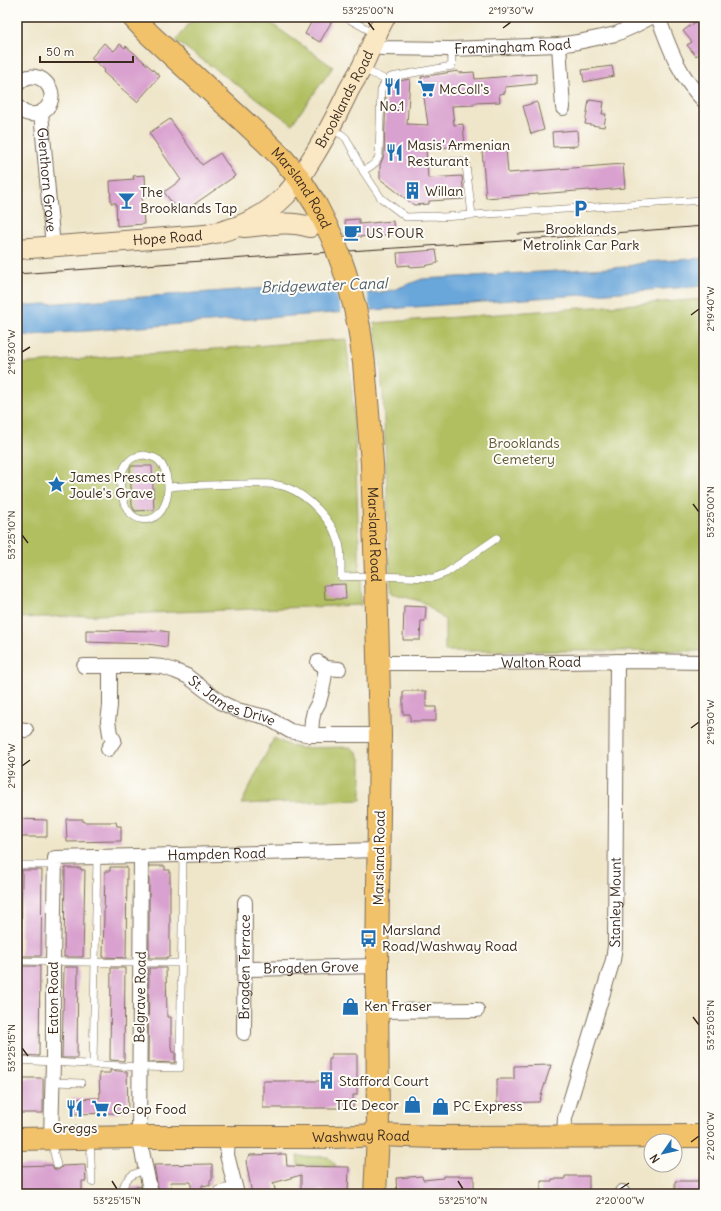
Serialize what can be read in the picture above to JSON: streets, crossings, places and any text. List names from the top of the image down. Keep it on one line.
{"streets":{"main road":["Marsland Road","Washway Road"],"street":["Framingham Road","Brooklands Road","Glenthorn Grove","Hope Road","Walton Road","St. James Drive","Hampden Road","Stanley Mount","Brogden Terrace","Brogden Grove","Belgrave Road","Eaton Road"]},"crossings":[["Framingham Road","Brooklands Road"],["Brooklands Road","Marsland Road"],["Brooklands Road","Hope Road"],["Glenthorn Grove","Hope Road"],["Marsland Road","Hope Road"],["Marsland Road","Walton Road"],["Marsland Road","St. James Drive"],["Marsland Road","Hampden Road"],["Marsland Road","Brogden Grove"],["Marsland Road","Washway Road"],["Walton Road","Stanley Mount"],["Hampden Road","Belgrave Road"],["Hampden Road","Eaton Road"],["Stanley Mount","Washway Road"],["Brogden Terrace","Brogden Grove"],["Belgrave Road","Washway Road"],["Eaton Road","Washway Road"]],"water":["Bridgewater Canal"],"parks":["Brooklands Cemetery"],"places":{"restaurant":["No.1","Masis' Armenian Resturant","Greggs"],"supermarket":["McColl's","Co-op Food"],"building":["Willan","Stafford Court"],"bar":["The Brooklands Tap"],"parking":["Brooklands Metrolink Car Park"],"cafe":["US FOUR"],"place":["James Prescott Joule's Grave"],"bus stop":["Marsland Road/Washway Road"],"shop":["Ken Fraser","TIC Decor","PC Express"]},"scale_bar":"50 m","north":"bottom left","coordinates":["53°25'00\"N","2°19'30\"W","2°19'40\"W","53°25'10\"N","2°19'50\"W","53°25'05\"N","53°25'15\"N","2°20'00\"W"]}
